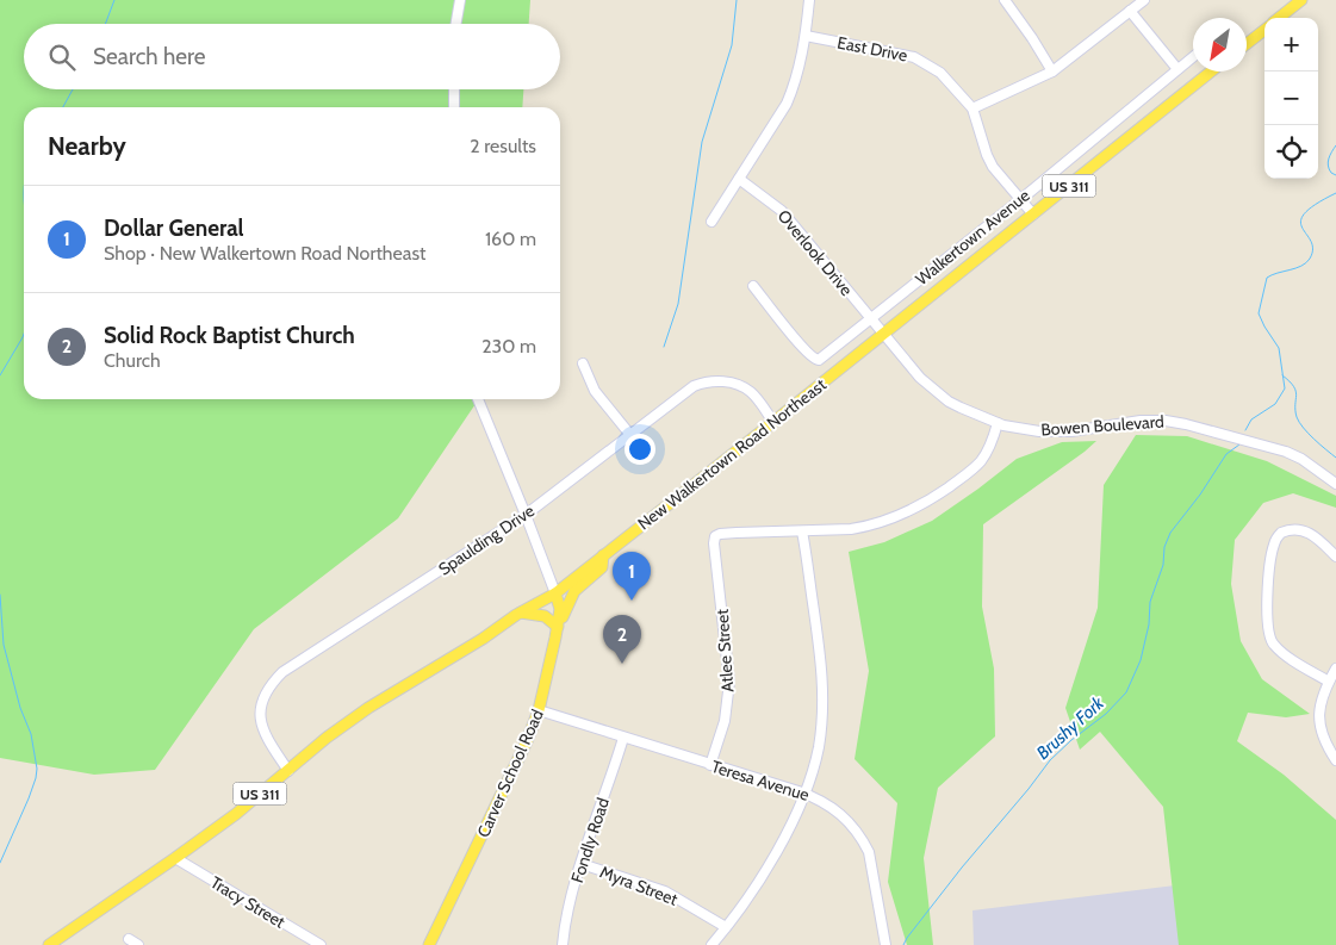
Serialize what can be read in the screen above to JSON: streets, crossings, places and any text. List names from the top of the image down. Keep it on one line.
{"streets":{"main road":["US 311","New Walkertown Road Northeast","Carver School Road"],"street":["East Drive","Walkertown Avenue","Overlook Drive","Bowen Boulevard","Spaulding Drive","Atlee Street","Teresa Avenue","Fondly Road","Myra Street","Tracy Street"]},"crossings":[["East Drive","Walkertown Avenue"],["East Drive","New Walkertown Road Northeast"],["Walkertown Avenue","Overlook Drive"],["Overlook Drive","Bowen Boulevard"],["Overlook Drive","New Walkertown Road Northeast"],["Bowen Boulevard","New Walkertown Road Northeast"],["New Walkertown Road Northeast","Spaulding Drive"],["New Walkertown Road Northeast","Carver School Road"],["New Walkertown Road Northeast","Tracy Street"],["Atlee Street","Teresa Avenue"],["Carver School Road","Teresa Avenue"],["Teresa Avenue","Fondly Road"],["Fondly Road","Myra Street"]],"water":["Brushy Fork"],"north":"bottom left","page":{"map_buttons":["+","−"],"search":"Search here","heading":["Nearby","2 results"],"list":[{"mark":"1","name":"Dollar General","note":"Shop · New Walkertown Road Northeast","value":"160 m"},{"mark":"2","name":"Solid Rock Baptist Church","note":"Church","value":"230 m"}],"pins":["1","2"]}}
